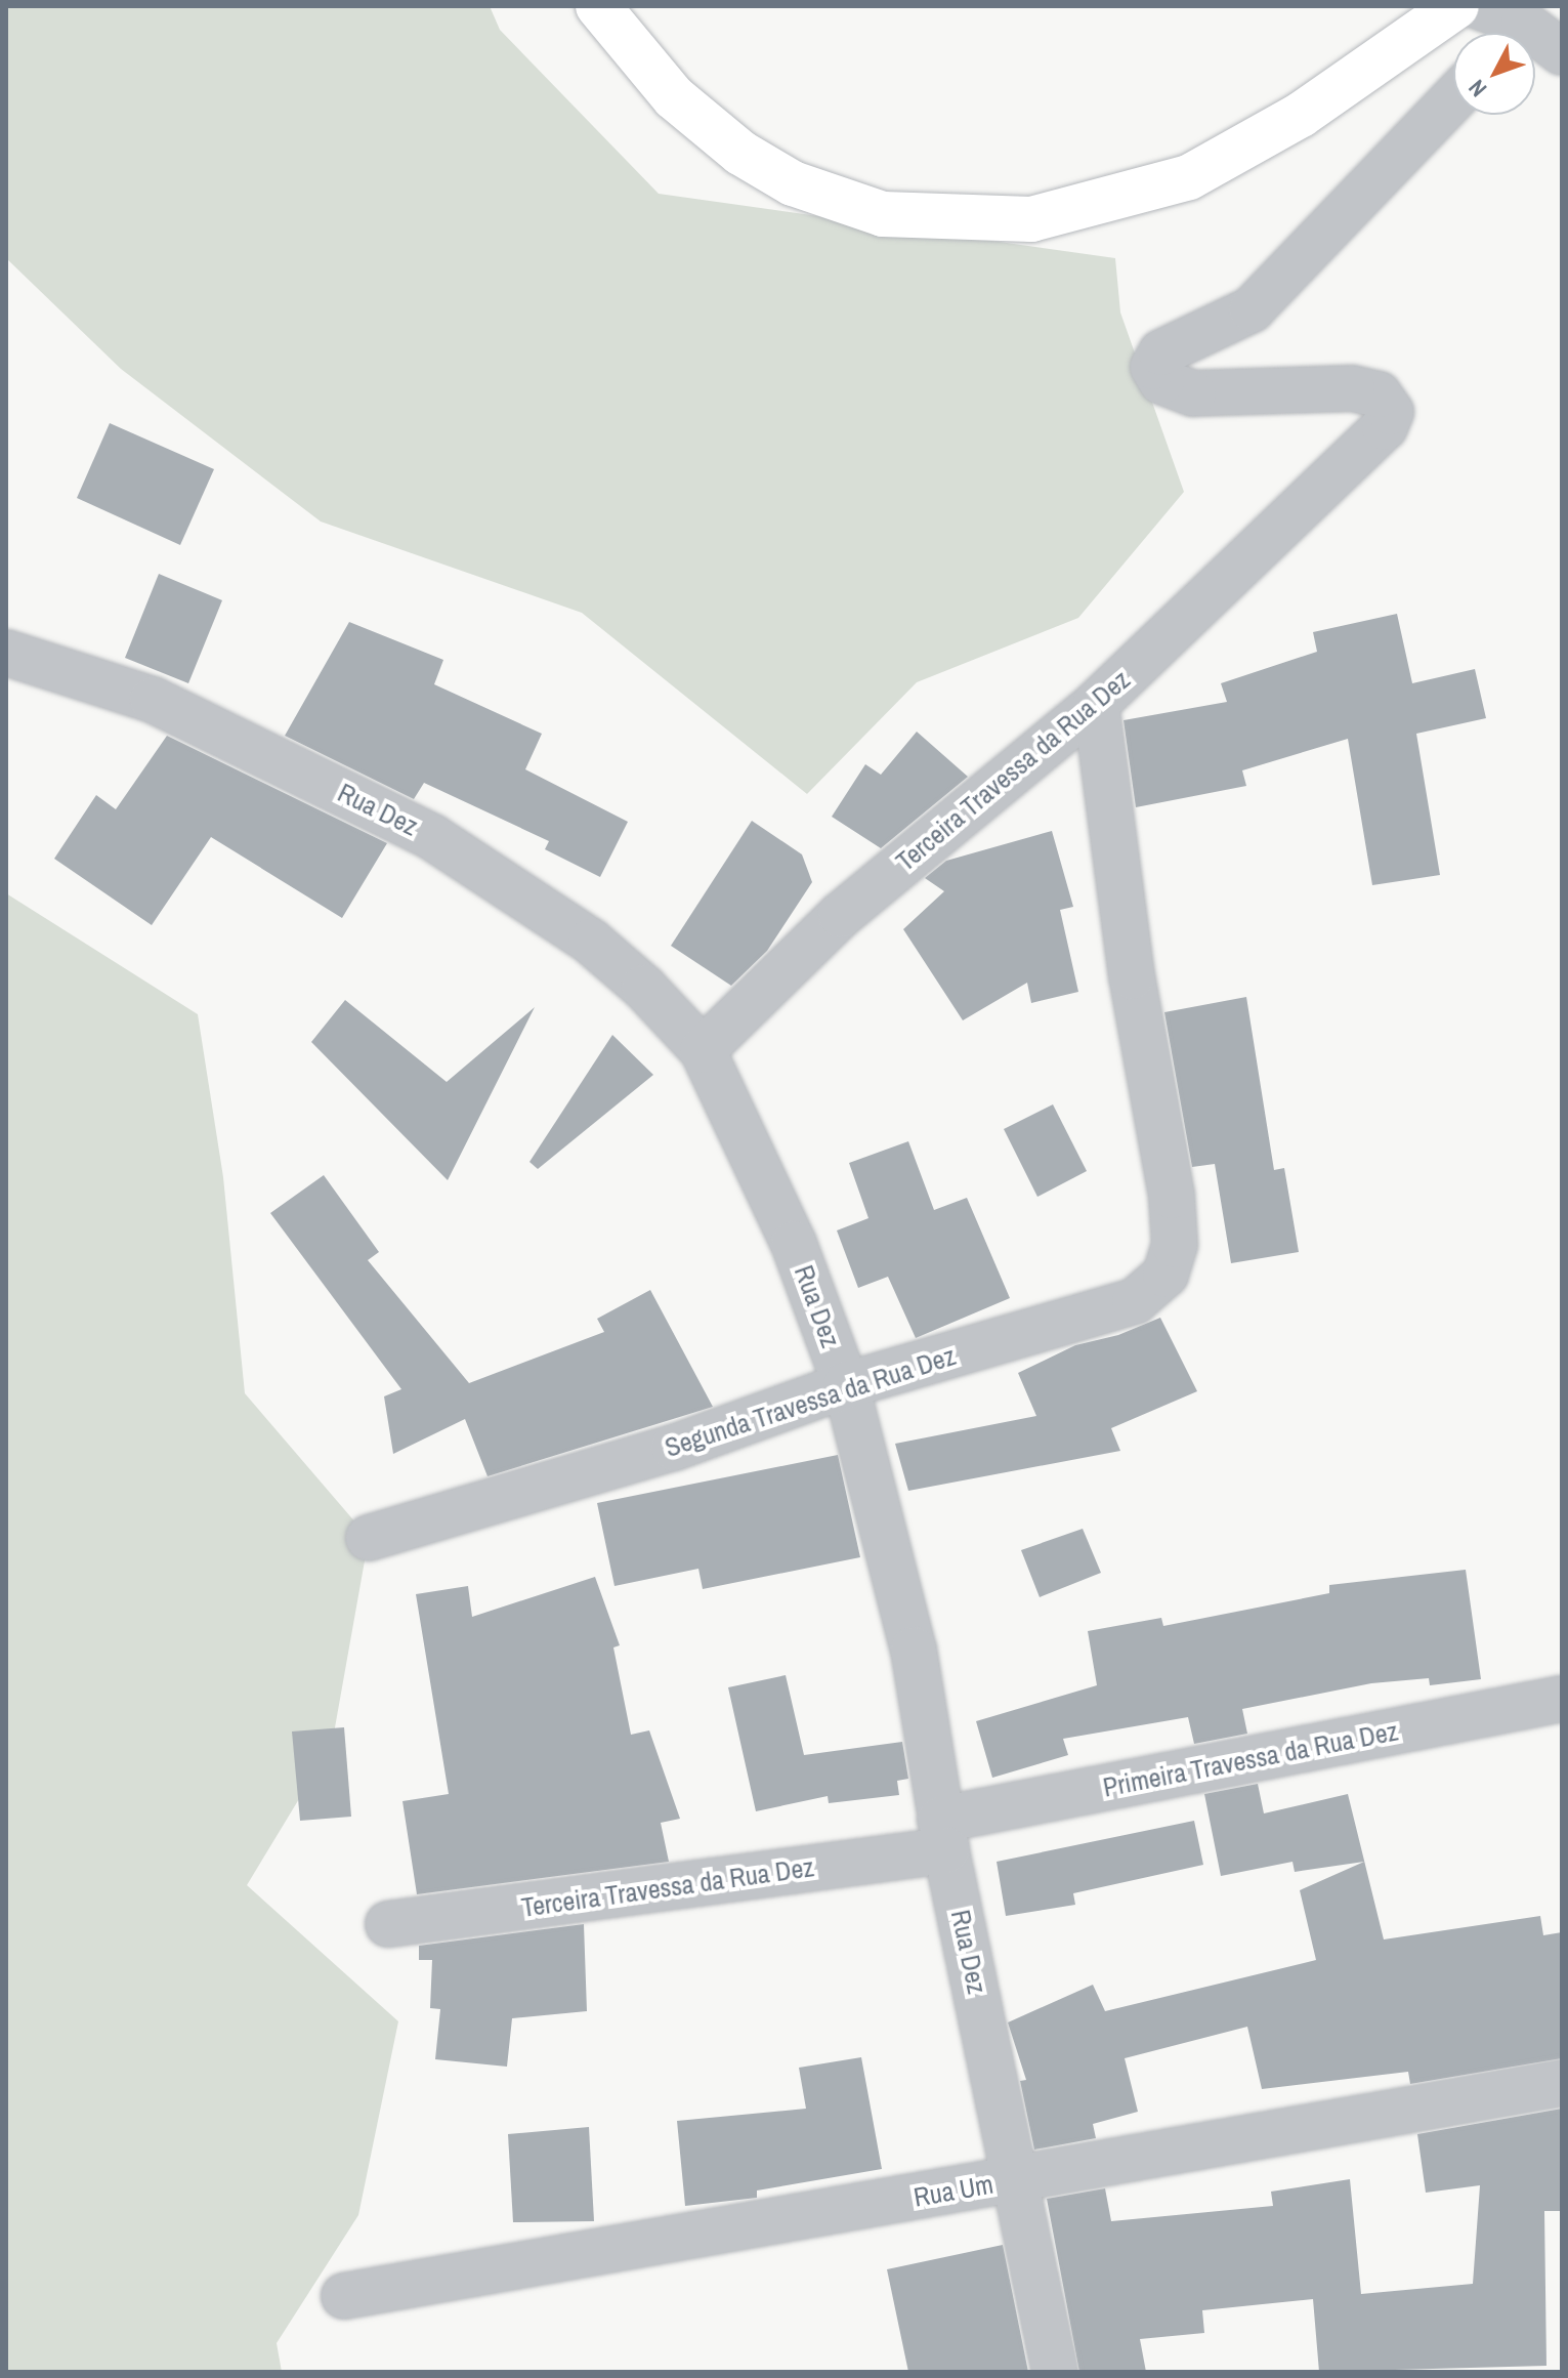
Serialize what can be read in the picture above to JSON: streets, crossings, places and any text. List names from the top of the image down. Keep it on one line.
{"streets":{"street":["Terceira Travessa da Rua Dez","Rua Dez","Segunda Travessa da Rua Dez","Primeira Travessa da Rua Dez","Rua Um"]},"crossings":[["Terceira Travessa da Rua Dez","Rua Dez"],["Terceira Travessa da Rua Dez","Segunda Travessa da Rua Dez"],["Terceira Travessa da Rua Dez","Primeira Travessa da Rua Dez"],["Rua Dez","Segunda Travessa da Rua Dez"],["Rua Dez","Primeira Travessa da Rua Dez"],["Rua Dez","Rua Um"]],"north":"bottom left"}
